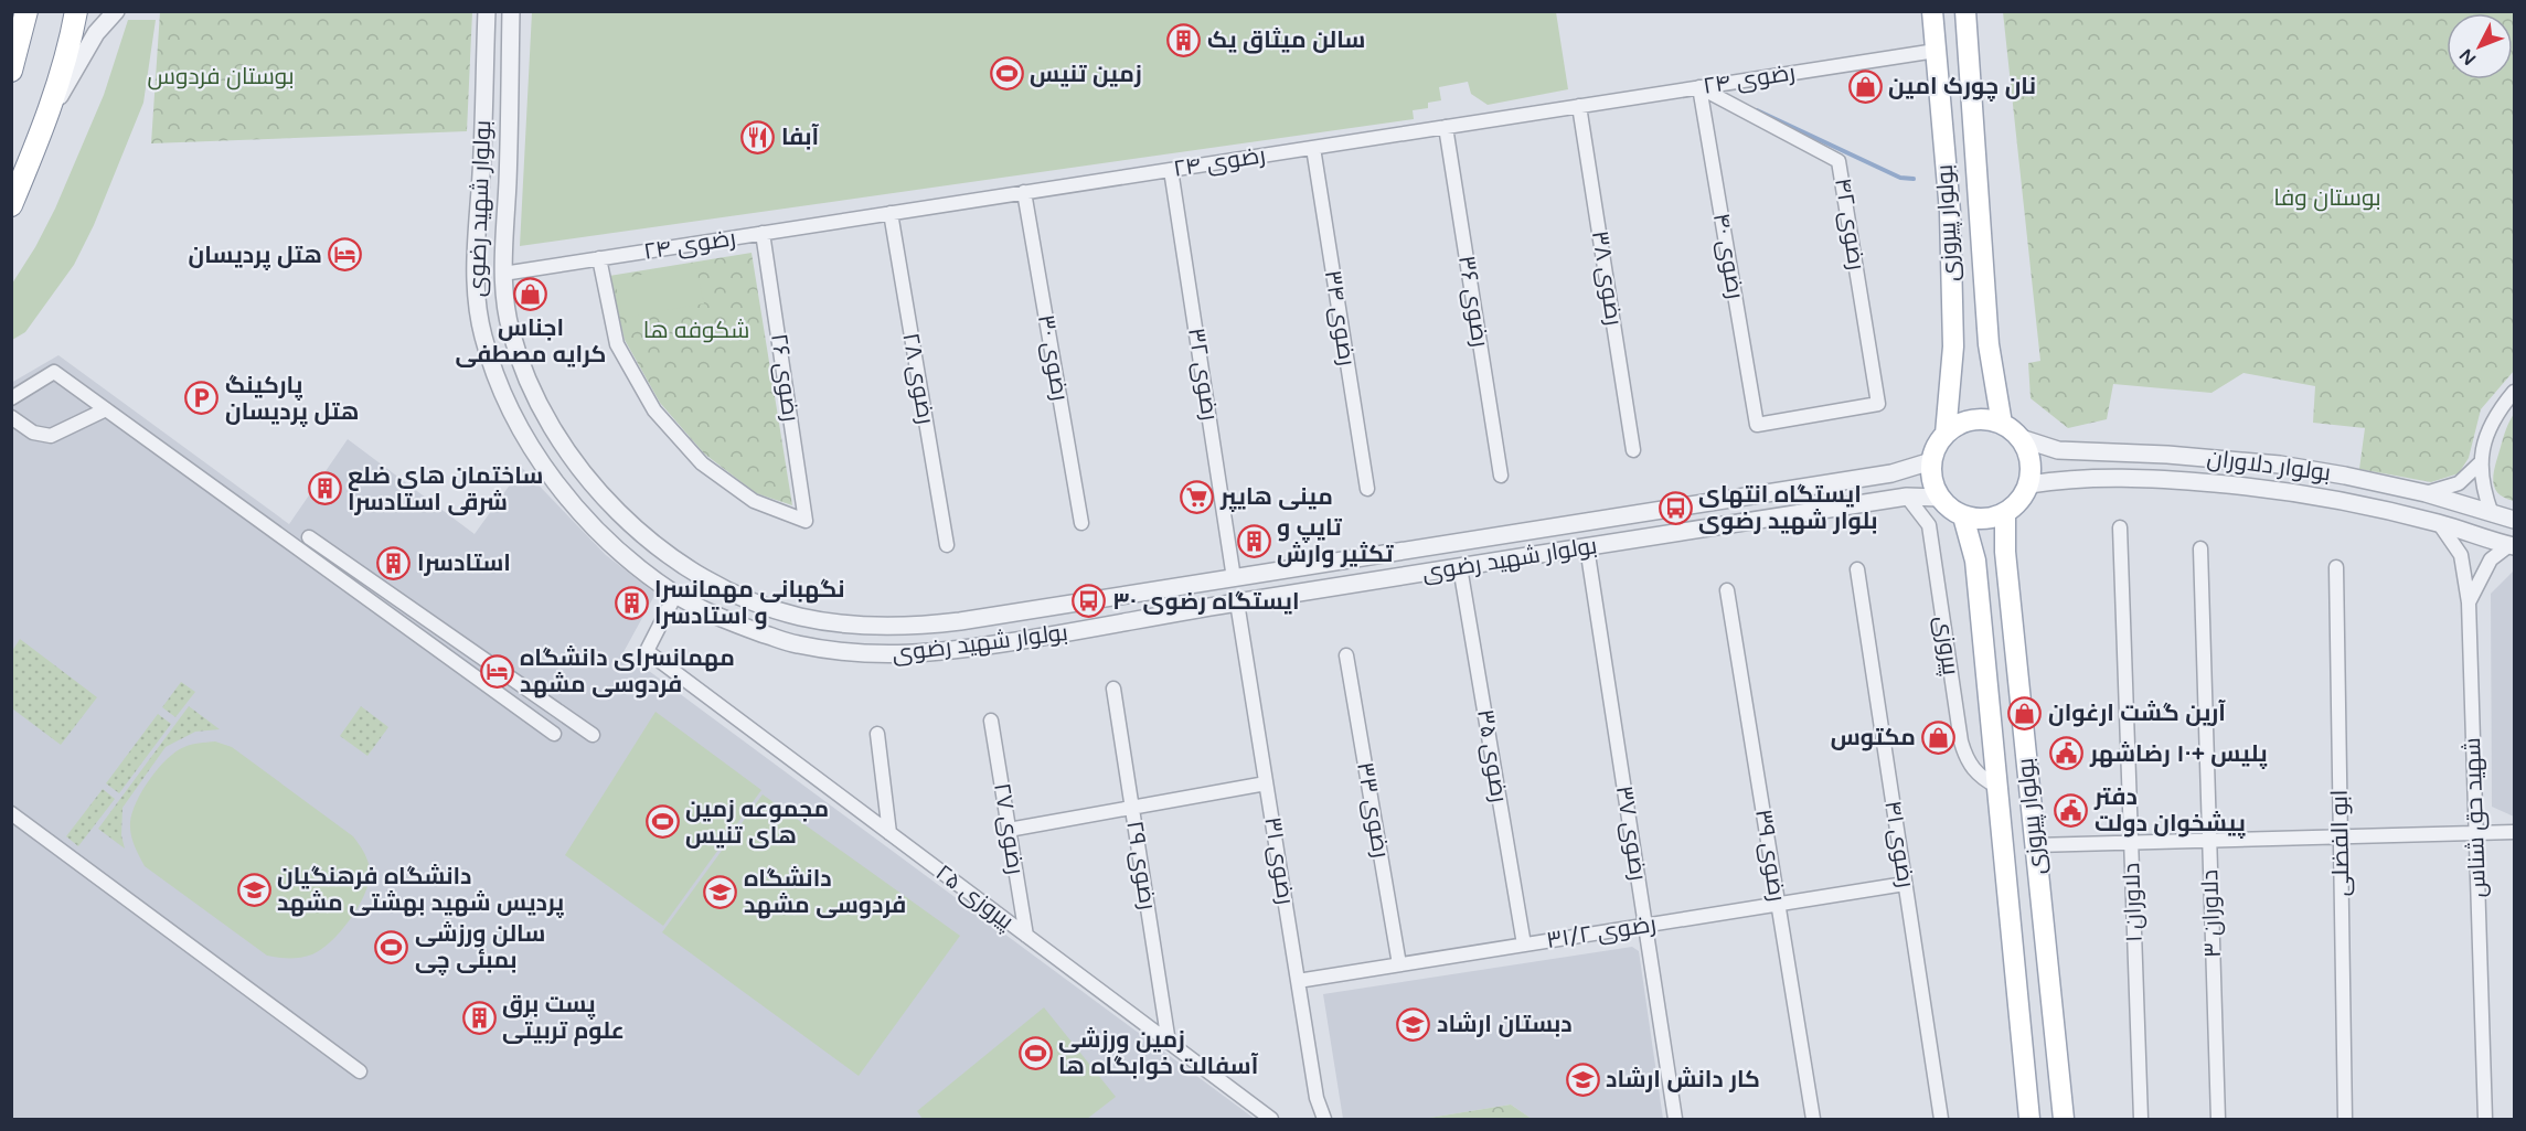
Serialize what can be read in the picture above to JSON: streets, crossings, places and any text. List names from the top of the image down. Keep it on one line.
{"streets":{"main road":["بولوار پیروزی"],"street":["رضوی ۲۴","بولوار شهید رضوی","رضوی ۴۲","رضوی ۴۰","رضوی ۳۸","رضوی ۳۶","رضوی ۳۴","رضوی ۳۰","رضوی ۳۲","رضوی ۲۶","رضوی ۲۸","بولوار دلاوران","پیروزی","رضوی ۳۵","رضوی ۳۳","شهید حق شناس","رضوی ۲۷","رضوی ۳۷","ابو الفضلی","رضوی ۴۱","رضوی ۳۹","رضوی ۳۱","رضوی ۲۹","پیروزی ۲۵","دلاوران ۱","دلاوران ۳","رضوی ۳۱/۲"]},"crossings":[["رضوی ۲۴","بولوار شهید رضوی"],["رضوی ۲۴","بولوار پیروزی"],["رضوی ۲۴","رضوی ۴۲"],["رضوی ۲۴","رضوی ۴۰"],["رضوی ۲۴","رضوی ۳۸"],["رضوی ۲۴","رضوی ۳۶"],["رضوی ۲۴","رضوی ۳۴"],["رضوی ۲۴","رضوی ۳۰"],["رضوی ۲۴","رضوی ۳۲"],["رضوی ۲۴","رضوی ۲۶"],["رضوی ۲۴","رضوی ۲۸"],["بولوار شهید رضوی","بولوار پیروزی"],["بولوار شهید رضوی","رضوی ۳۲"],["بولوار شهید رضوی","بولوار دلاوران"],["بولوار شهید رضوی","پیروزی"],["بولوار شهید رضوی","رضوی ۳۵"],["بولوار شهید رضوی","رضوی ۳۷"],["بولوار شهید رضوی","رضوی ۳۱"],["بولوار شهید رضوی","پیروزی ۲۵"],["بولوار پیروزی","بولوار دلاوران"],["بولوار پیروزی","پیروزی"],["رضوی ۴۲","رضوی ۴۰"],["بولوار دلاوران","شهید حق شناس"],["رضوی ۳۵","رضوی ۳۱/۲"],["رضوی ۳۳","رضوی ۳۱/۲"],["رضوی ۲۷","پیروزی ۲۵"],["رضوی ۳۷","رضوی ۳۱/۲"],["رضوی ۴۱","رضوی ۳۱/۲"],["رضوی ۳۹","رضوی ۳۱/۲"],["رضوی ۳۱","رضوی ۳۱/۲"],["رضوی ۲۹","پیروزی ۲۵"]],"parks":["بوستان فردوس","بوستان وفا","شکوفه ها"],"places":{"building":["سالن میثاق یک","ساختمان های ضلع شرقی استادسرا","تایپ و تکثیر وارش","استادسرا","نگهبانی مهمانسرا و استادسرا","پست برق علوم تربیتی"],"sports":["زمین تنیس","مجموعه زمین های تنیس","سالن ورزشی بمبئی چی","زمین ورزشی آسفالت خوابگاه ها"],"shop":["نان چورک امین","اجناس کرایه مصطفی","آرین گشت ارغوان","مکتوس"],"restaurant":["آبفا"],"hotel":["هتل پردیسان","مهمانسرای دانشگاه فردوسی مشهد"],"parking":["پارکینگ هتل پردیسان"],"supermarket":["مینی هایپر"],"bus stop":["ایستگاه انتهای بلوار شهید رضوی","ایستگاه رضوی ۳۰"],"public building":["پلیس +۱۰ رضاشهر","دفتر پیشخوان دولت"],"school or university":["دانشگاه فرهنگیان پردیس شهید بهشتی مشهد","دانشگاه فردوسی مشهد","دبستان ارشاد","کار دانش ارشاد"]},"north":"bottom left"}
